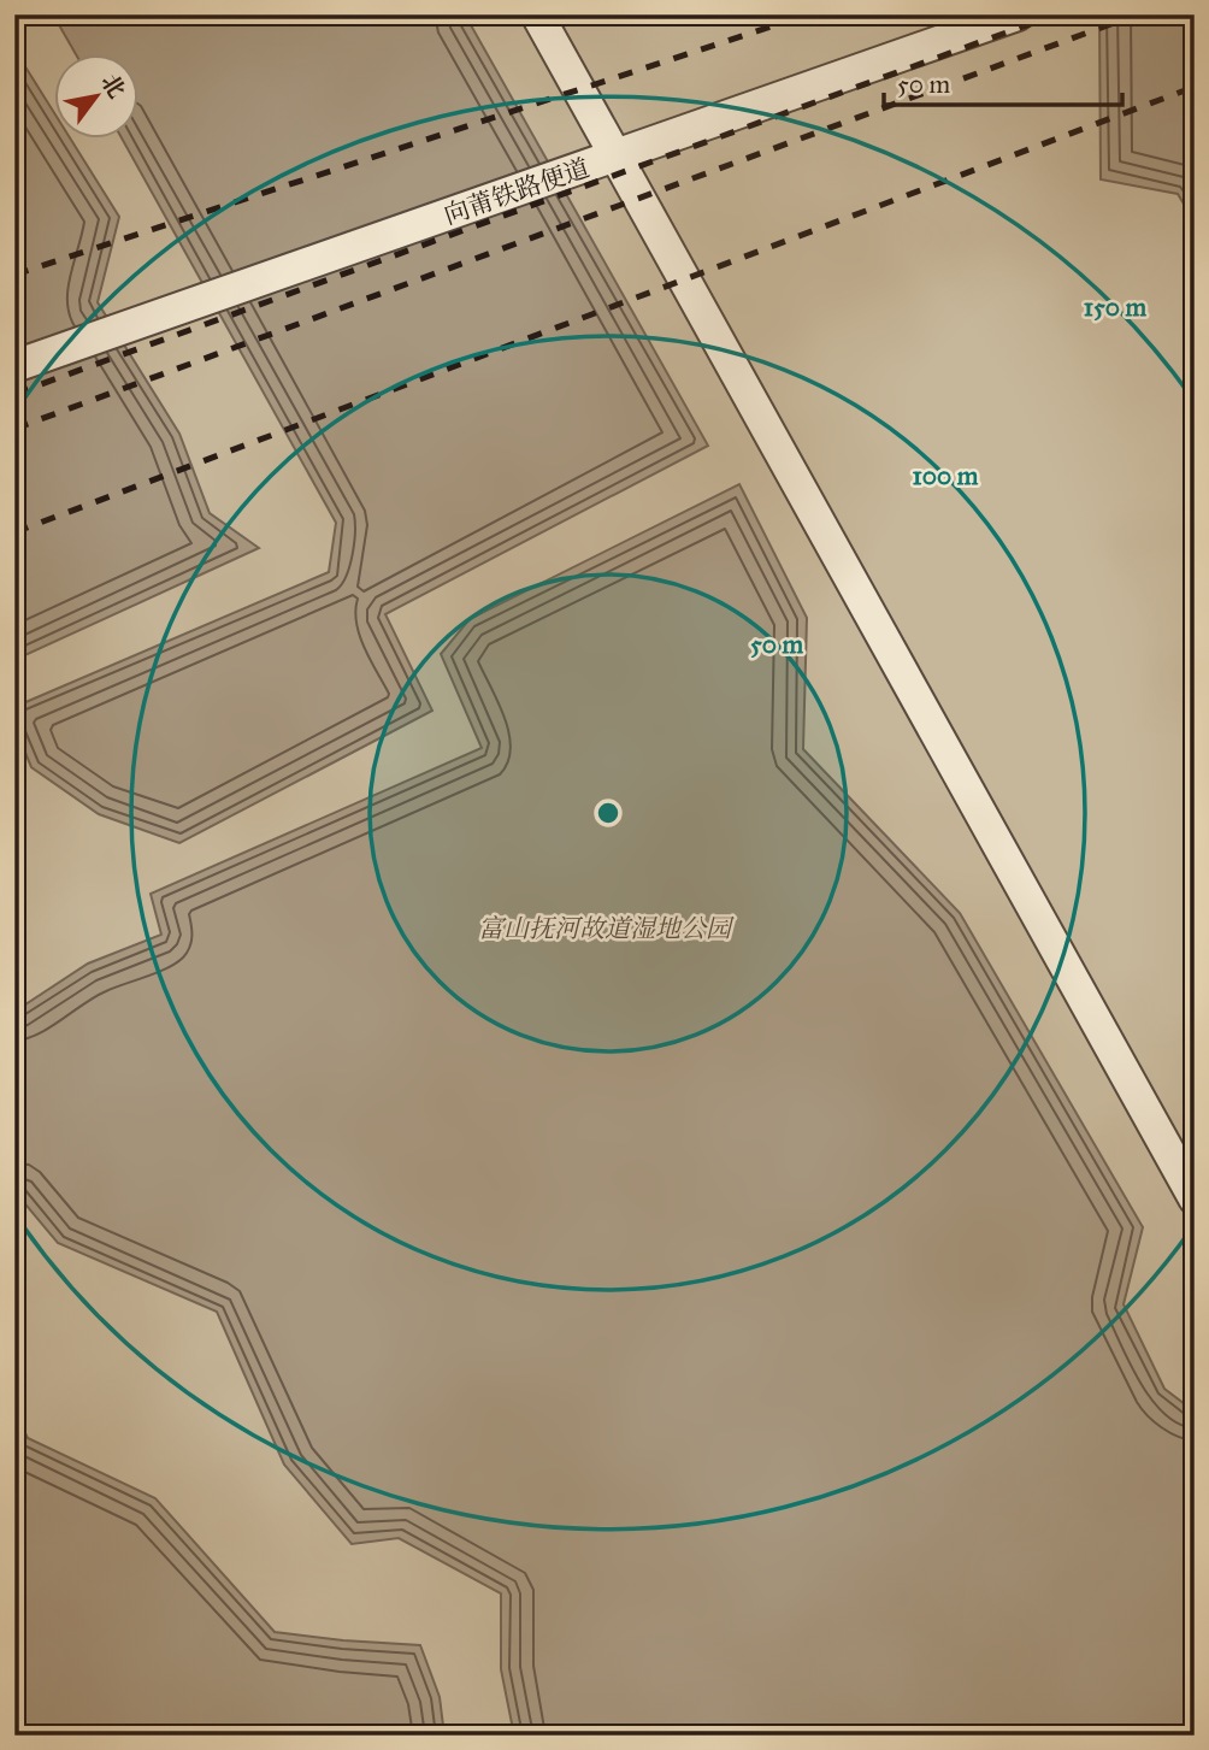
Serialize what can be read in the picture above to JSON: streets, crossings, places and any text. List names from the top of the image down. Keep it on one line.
{"streets":{"lane":["向莆铁路便道"]},"parks":["富山抚河故道湿地公园"],"scale_bar":"50 m","north":"top right","rings":["150 m","100 m","50 m"]}
